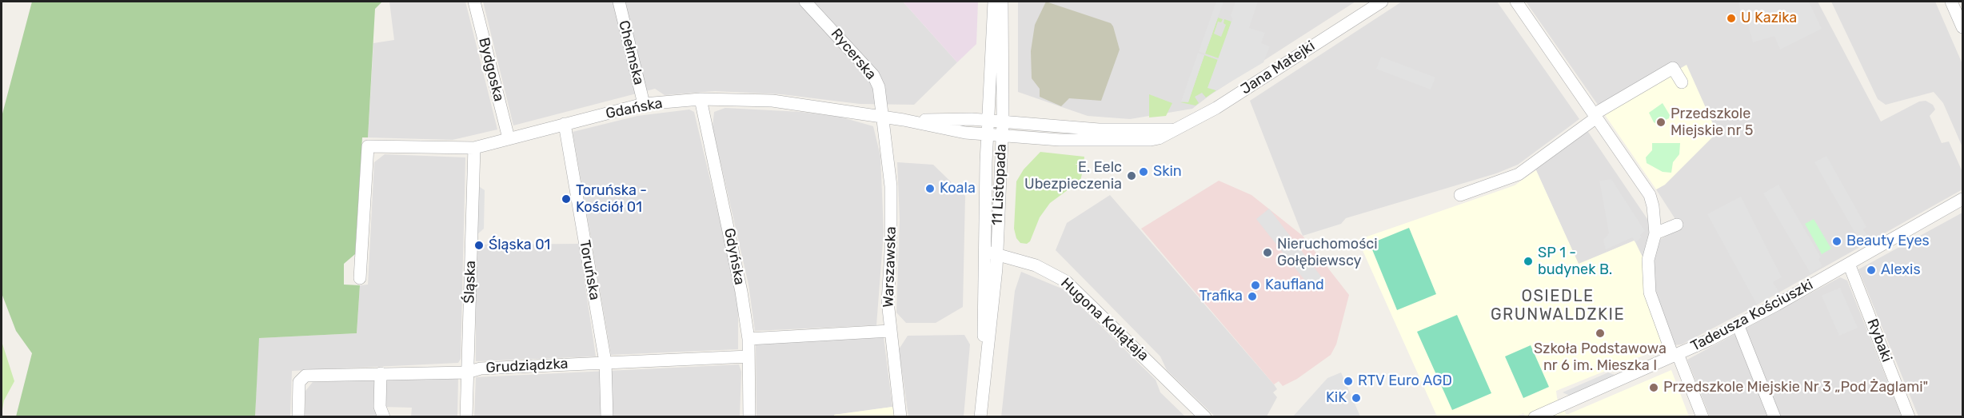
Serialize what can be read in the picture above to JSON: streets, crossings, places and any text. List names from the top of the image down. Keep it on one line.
{"streets":{"street":["Chełmska","Rycerska","Jana Matejki","Bydgoska","Gdańska","11 Listopada","Gdyńska","Warszawska","Toruńska","Śląska","Tadeusza Kościuszki","Hugona Kołłątaja","Rybaki","Grudziądzka"]},"crossings":[["Chełmska","Gdańska"],["Rycerska","Gdańska"],["Rycerska","Warszawska"],["Jana Matejki","Gdańska"],["Jana Matejki","11 Listopada"],["Bydgoska","Gdańska"],["Gdańska","11 Listopada"],["Gdańska","Gdyńska"],["Gdańska","Warszawska"],["Gdańska","Toruńska"],["Gdańska","Śląska"],["11 Listopada","Hugona Kołłątaja"],["Gdyńska","Grudziądzka"],["Toruńska","Grudziądzka"],["Śląska","Grudziądzka"],["Tadeusza Kościuszki","Rybaki"]],"districts":["OSIEDLE GRUNWALDZKIE"],"places":["U Kazika","Przedszkole Miejskie nr 5","Skin","E. Eelc Ubezpieczenia","Koala","Toruńska - Kościół 01","Beauty Eyes","Śląska 01","Nieruchomości Gołębiewscy","SP 1 - budynek B.","Alexis","Kaufland","Trafika","Szkoła Podstawowa nr 6 im. Mieszka I","RTV Euro AGD","Przedszkole Miejskie Nr 3 „Pod Żaglami\"","KiK"]}
